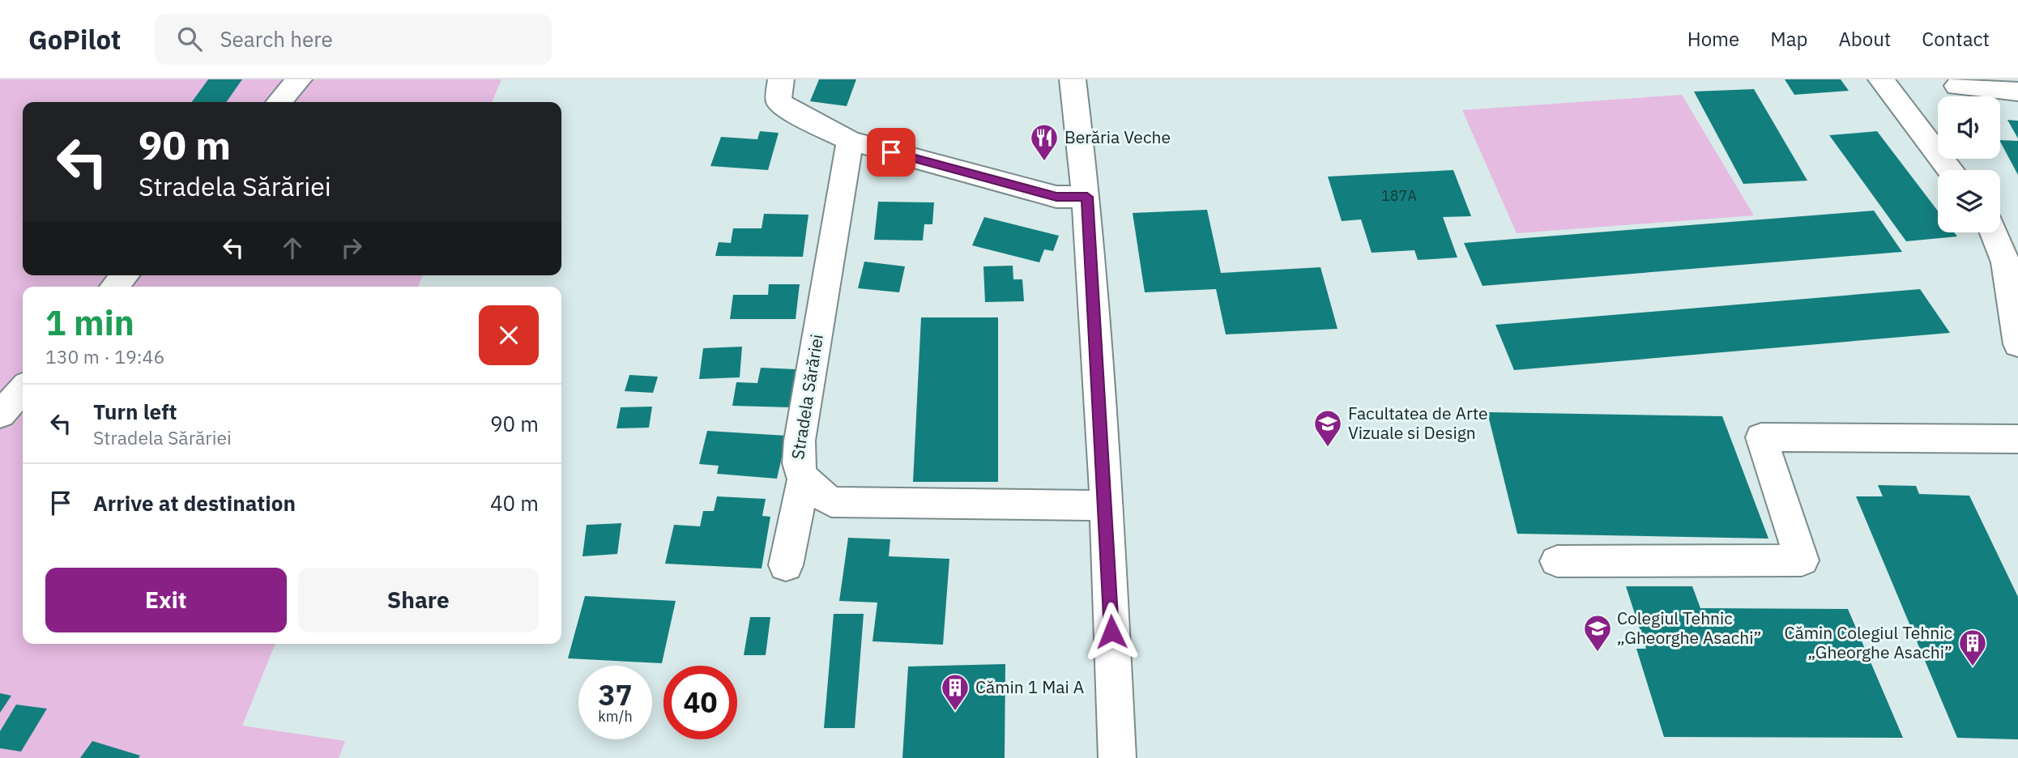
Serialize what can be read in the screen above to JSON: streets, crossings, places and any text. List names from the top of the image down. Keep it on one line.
{"streets":{"street":["Stradela Sărăriei"]},"places":{"restaurant":["Berăria Veche"],"school or university":["Facultatea de Arte Vizuale si Design","Colegiul Tehnic „Gheorghe Asachi”"],"building":["Cămin Colegiul Tehnic „Gheorghe Asachi”","Cămin 1 Mai A"]},"house_numbers":["187A"],"page":{"header":"GoPilot","search":"Search here","nav":["Home","Map","About","Contact"],"turn":["90 m","Stradela Sărăriei"],"heading":["1 min","130 m · 19:46"],"list":[{"name":"Turn left","note":"Stradela Sărăriei","value":"90 m"},{"name":"Arrive at destination","value":"40 m"}],"buttons":["Exit","Share"],"speed":"37 km/h","limit":"40"}}
